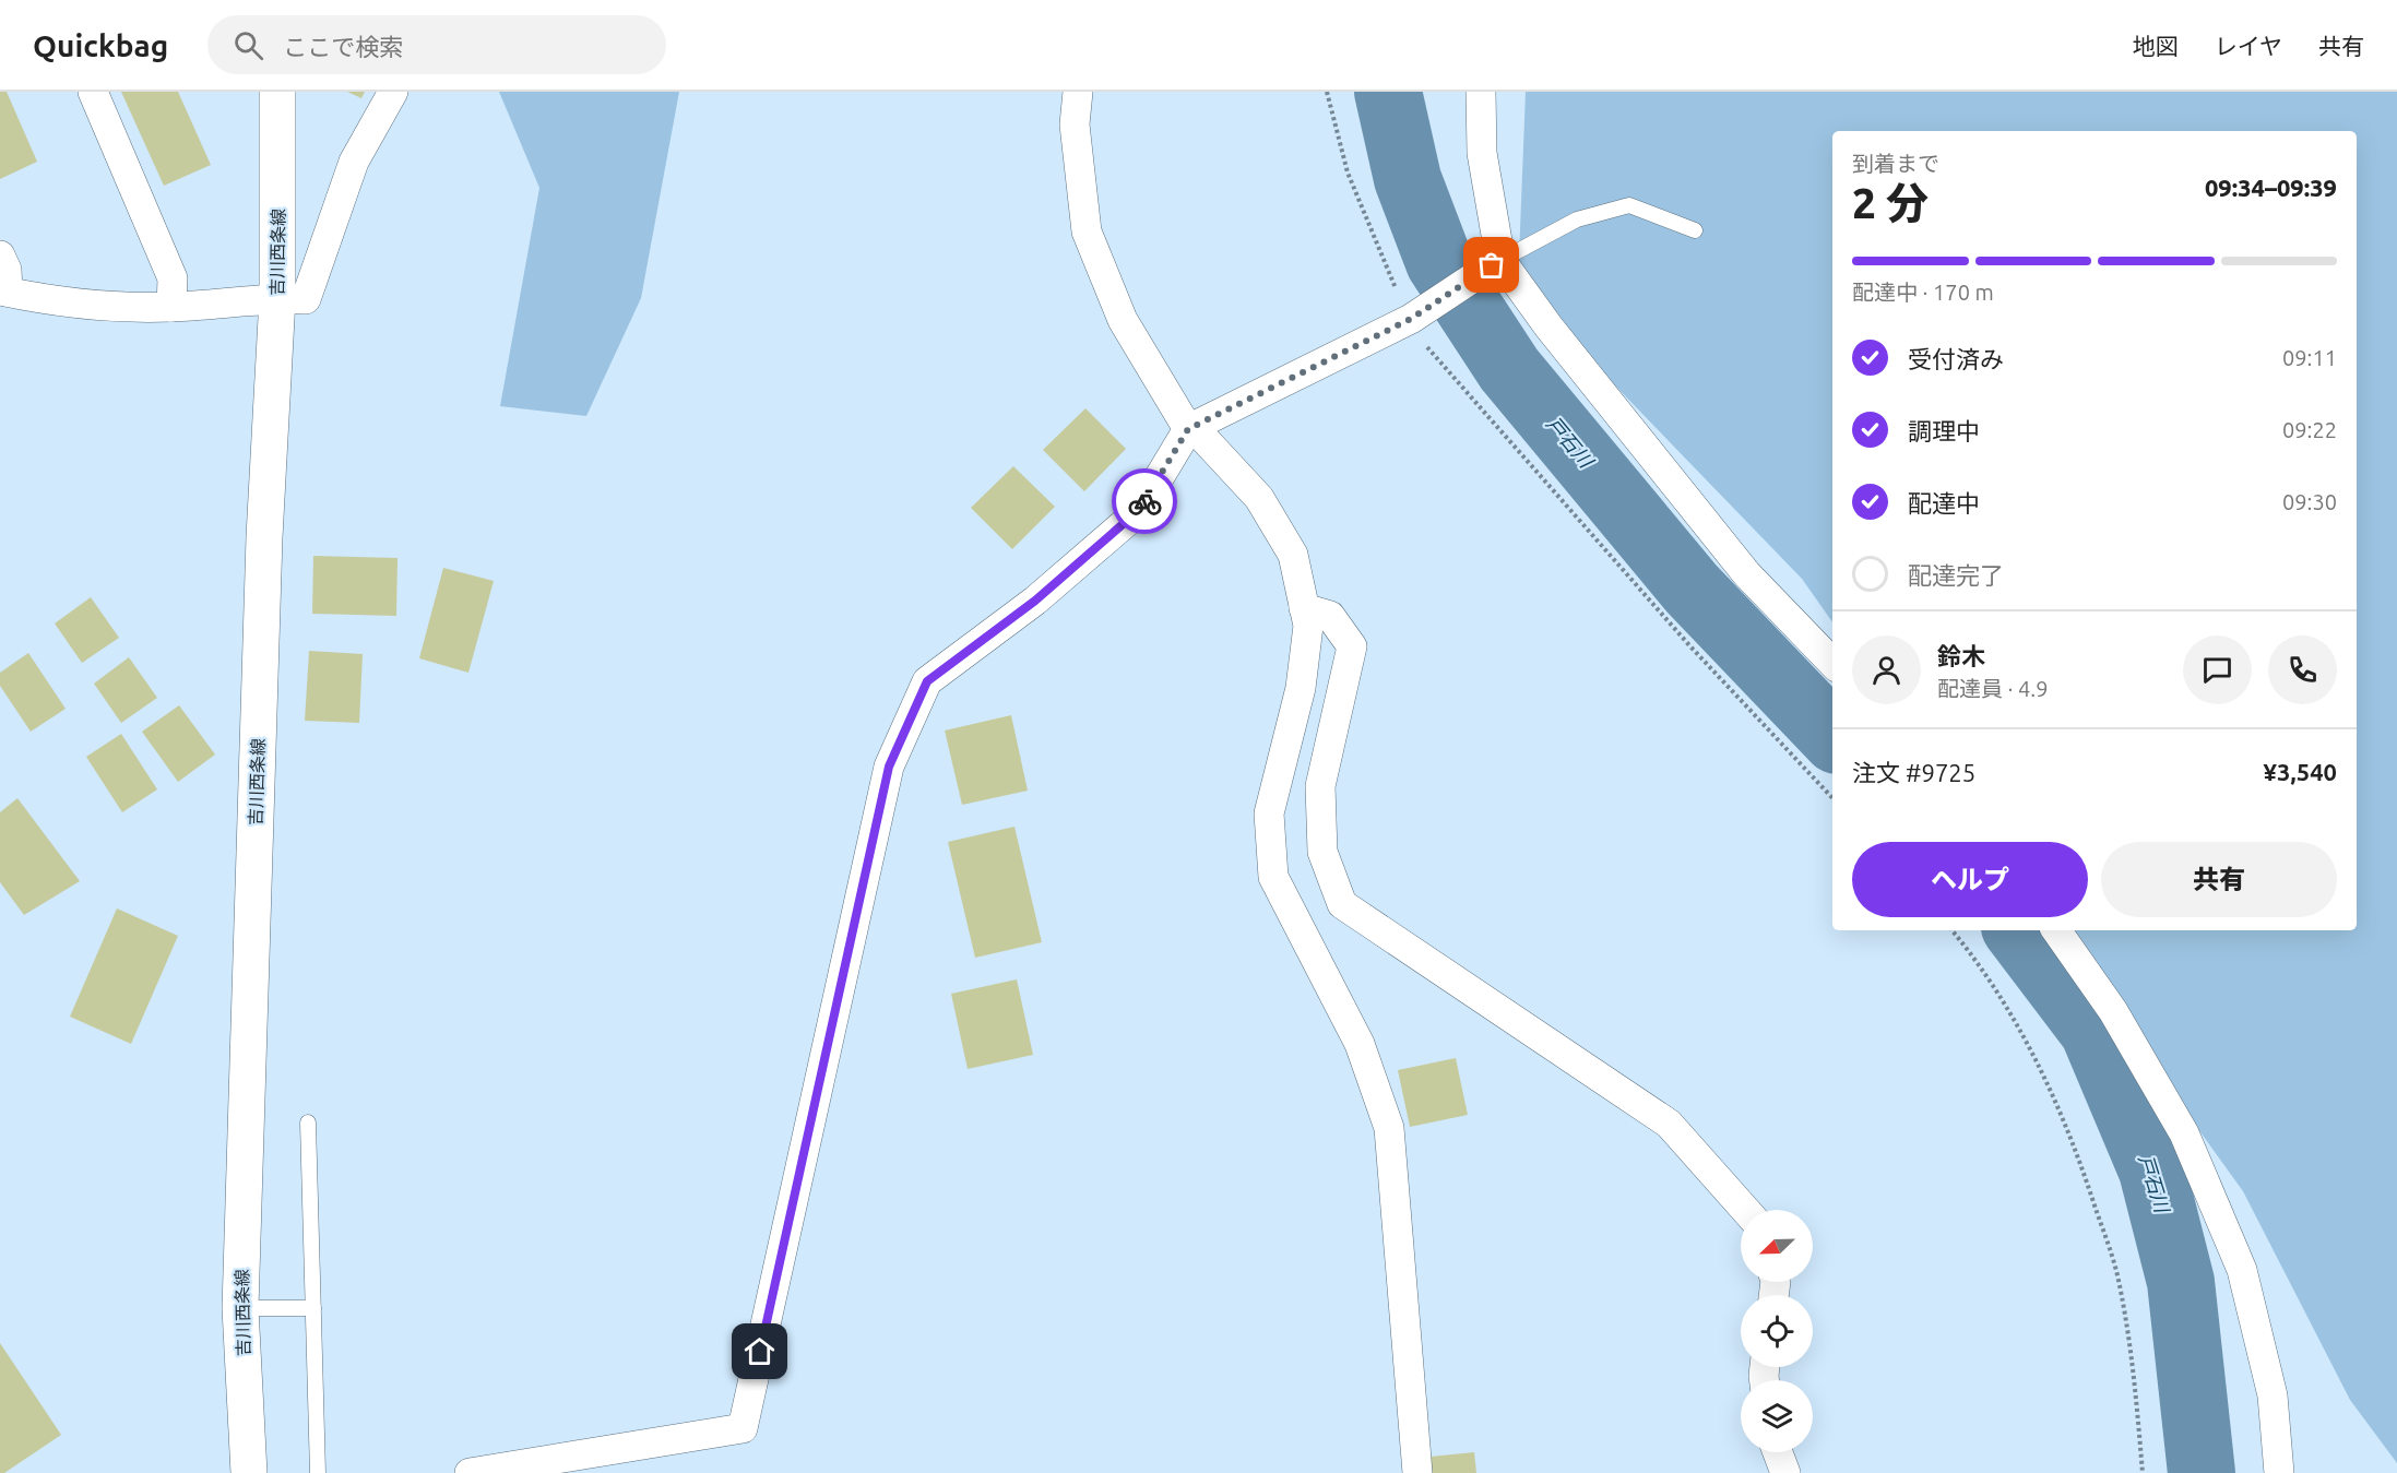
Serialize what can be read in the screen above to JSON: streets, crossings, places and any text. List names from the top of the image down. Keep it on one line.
{"streets":{"main road":["吉川西条線"]},"water":["戸石川"],"north":"bottom left","page":{"header":"Quickbag","search":"ここで検索","nav":["地図","レイヤ","共有"],"heading":["2 分","到着まで","09:34–09:39"],"panel":["鈴木","配達員 · 4.9","注文 #9725","¥3,540"],"bar":"配達中 · 170 m","list":[["受付済み","09:11"],["調理中","09:22"],["配達中","09:30"],"配達完了"],"buttons":["ヘルプ","共有"]}}
